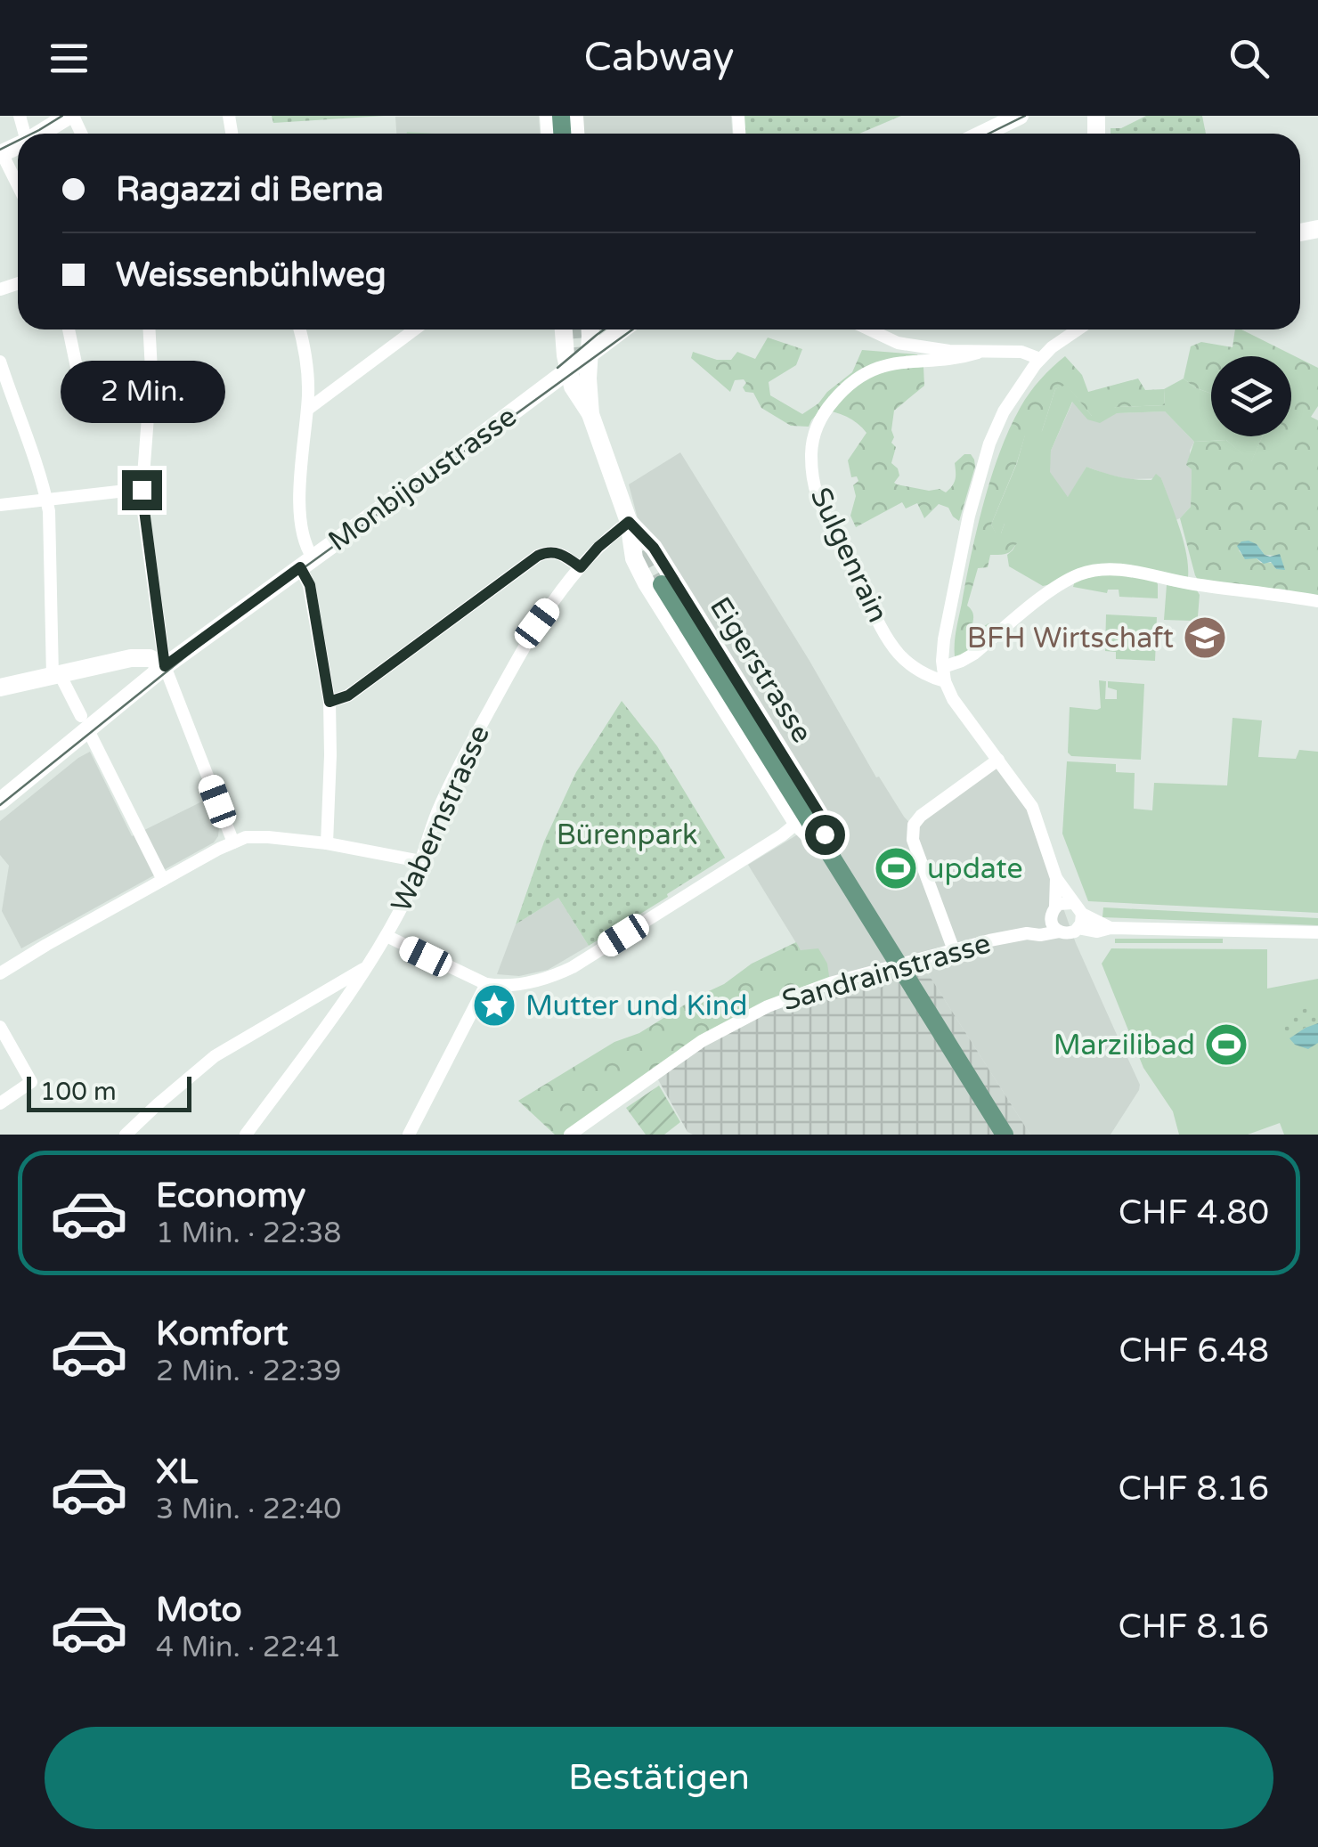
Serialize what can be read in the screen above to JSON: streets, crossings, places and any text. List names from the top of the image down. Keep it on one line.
{"streets":{"main road":["Monbijoustrasse","Eigerstrasse"],"street":["Sulgenrain","Wabernstrasse","Sandrainstrasse"]},"crossings":[["Monbijoustrasse","Eigerstrasse"],["Eigerstrasse","Wabernstrasse"]],"parks":["Bürenpark"],"places":{"school or university":["BFH Wirtschaft"],"sports":["update","Marzilibad"],"place":["Mutter und Kind"]},"scale_bar":"100 m","page":{"header":"Cabway","banner":["Ragazzi di Berna","Weissenbühlweg"],"bubble":"2 Min.","scale":"100 m","list":[{"name":"Economy","note":"1 Min. · 22:38","value":"CHF 4.80"},{"name":"Komfort","note":"2 Min. · 22:39","value":"CHF 6.48"},{"name":"XL","note":"3 Min. · 22:40","value":"CHF 8.16"},{"name":"Moto","note":"4 Min. · 22:41","value":"CHF 8.16"}],"buttons":"Bestätigen"}}
